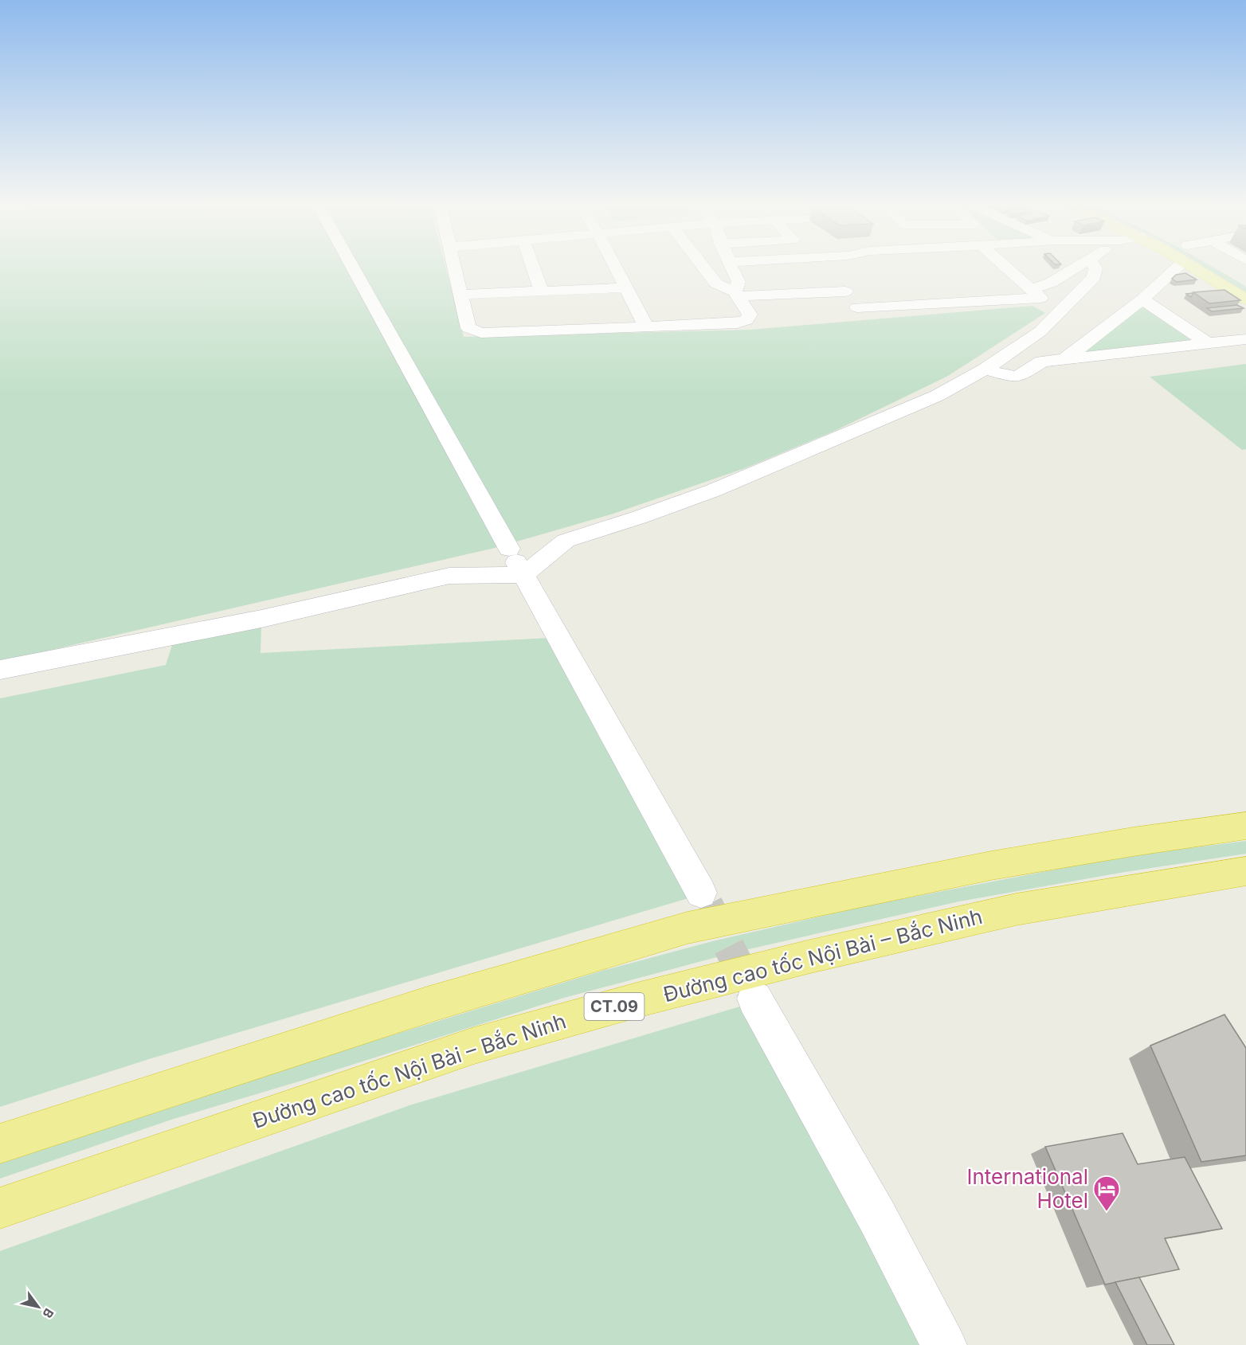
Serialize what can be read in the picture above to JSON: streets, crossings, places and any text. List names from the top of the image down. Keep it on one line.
{"streets":{"highway":["Đường cao tốc Nội Bài – Bắc Ninh","CT.09"]},"places":{"hotel":["International Hotel"]},"north":"bottom right"}
